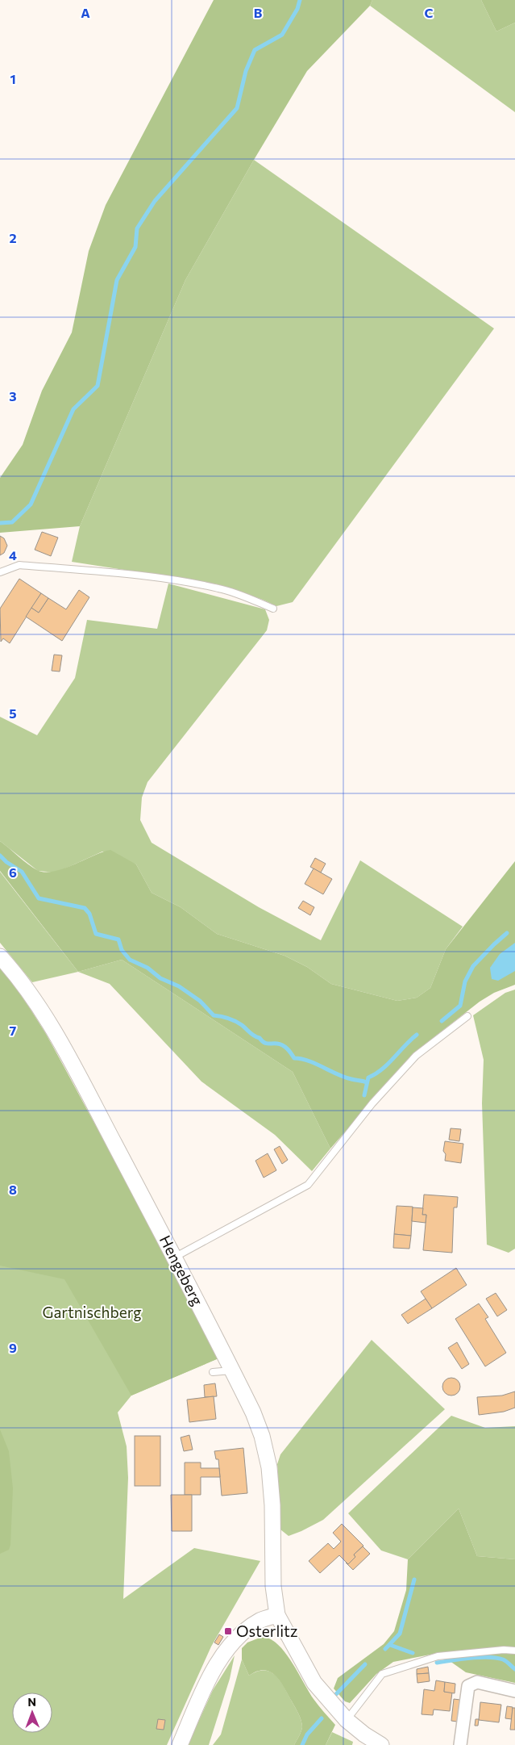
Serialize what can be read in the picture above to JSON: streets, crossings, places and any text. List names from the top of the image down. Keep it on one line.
{"streets":{"street":["Hengeberg"]},"parks":["Gartnischberg"],"places":{"transit":["Osterlitz"]},"north":"top","grid":{"columns":["A","B","C"],"rows":["1","2","3","4","5","6","7","8","9"]}}
